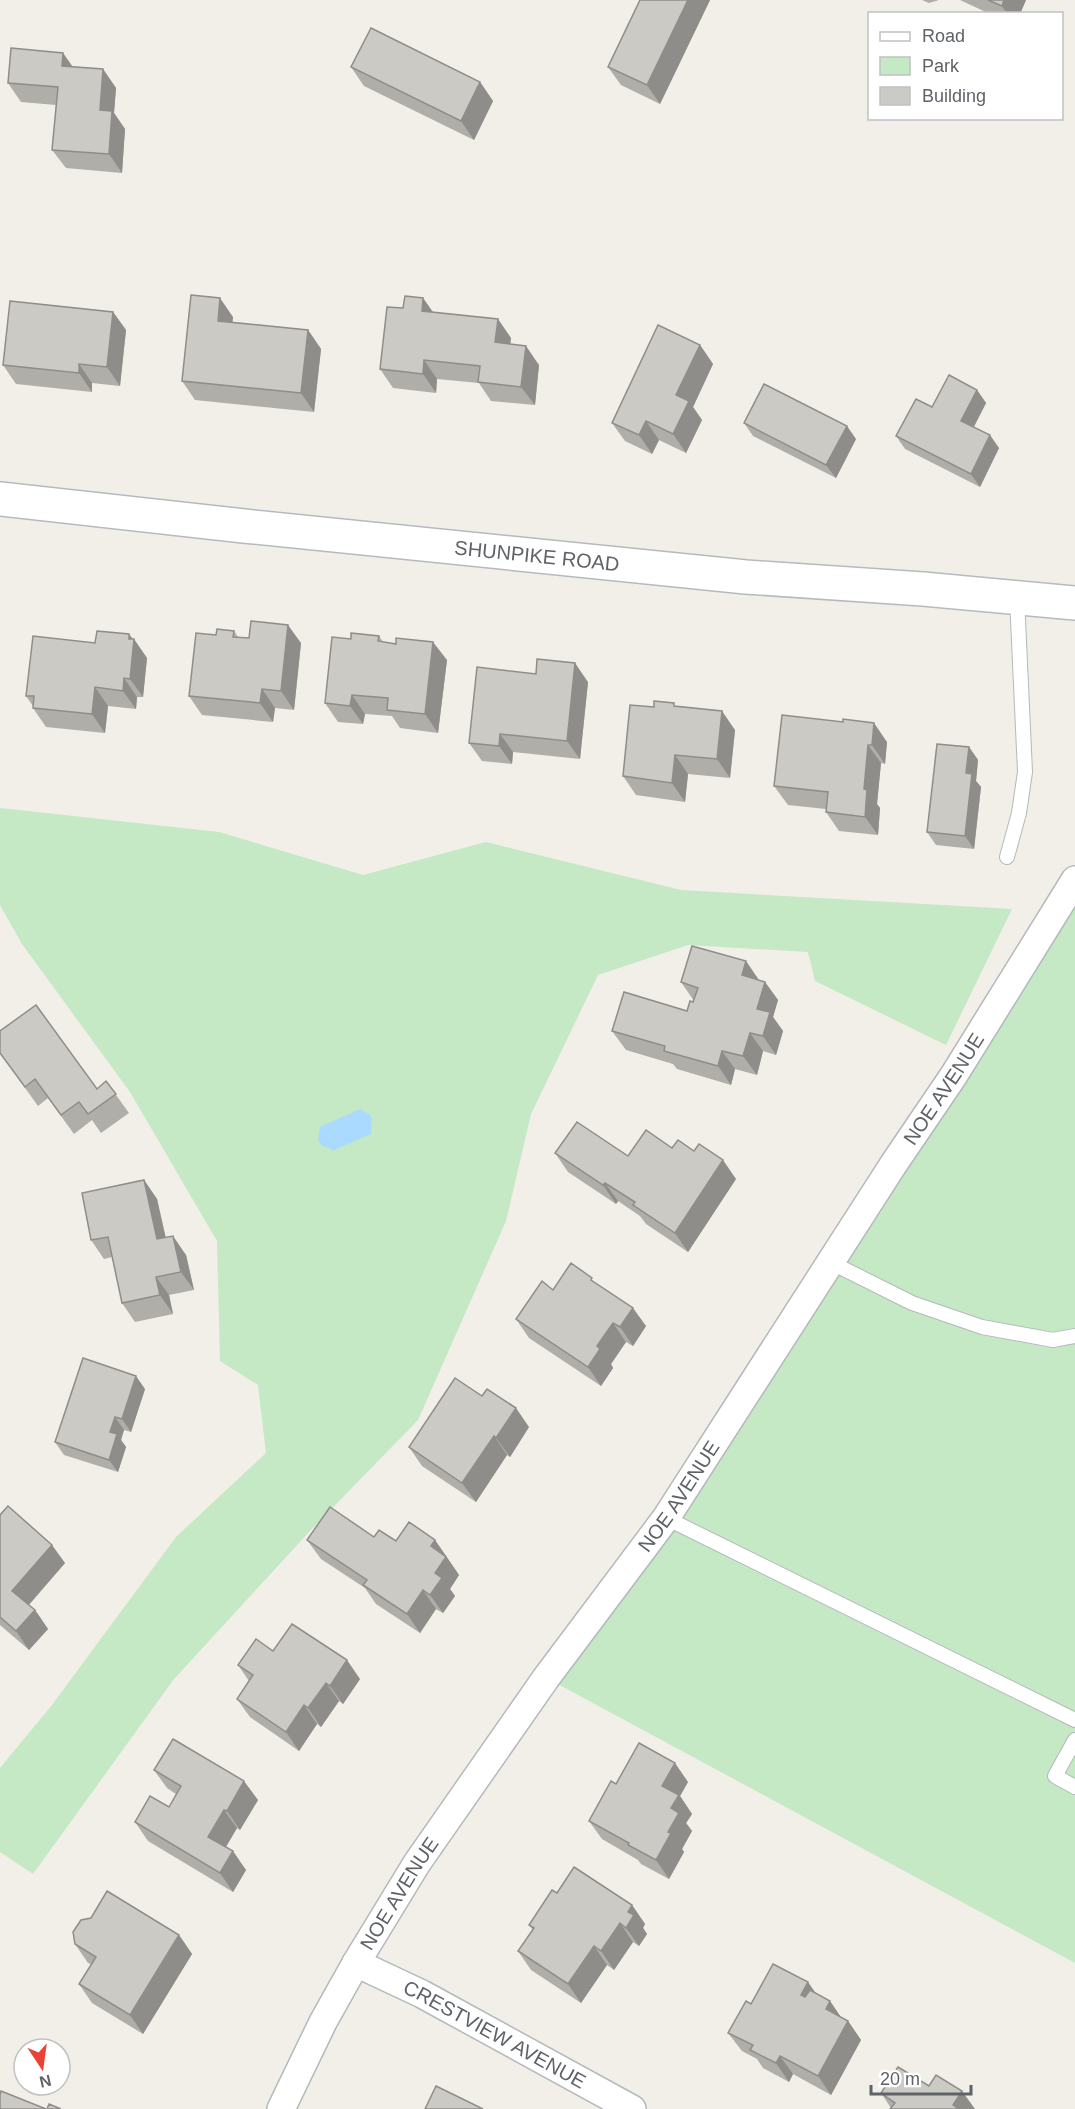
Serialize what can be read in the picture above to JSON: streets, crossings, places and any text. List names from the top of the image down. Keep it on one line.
{"streets":{"main road":["SHUNPIKE ROAD"],"street":["NOE AVENUE","CRESTVIEW AVENUE"]},"crossings":[["NOE AVENUE","CRESTVIEW AVENUE"]],"legend":["Road","Park","Building"],"scale_bar":"20 m","north":"bottom"}
